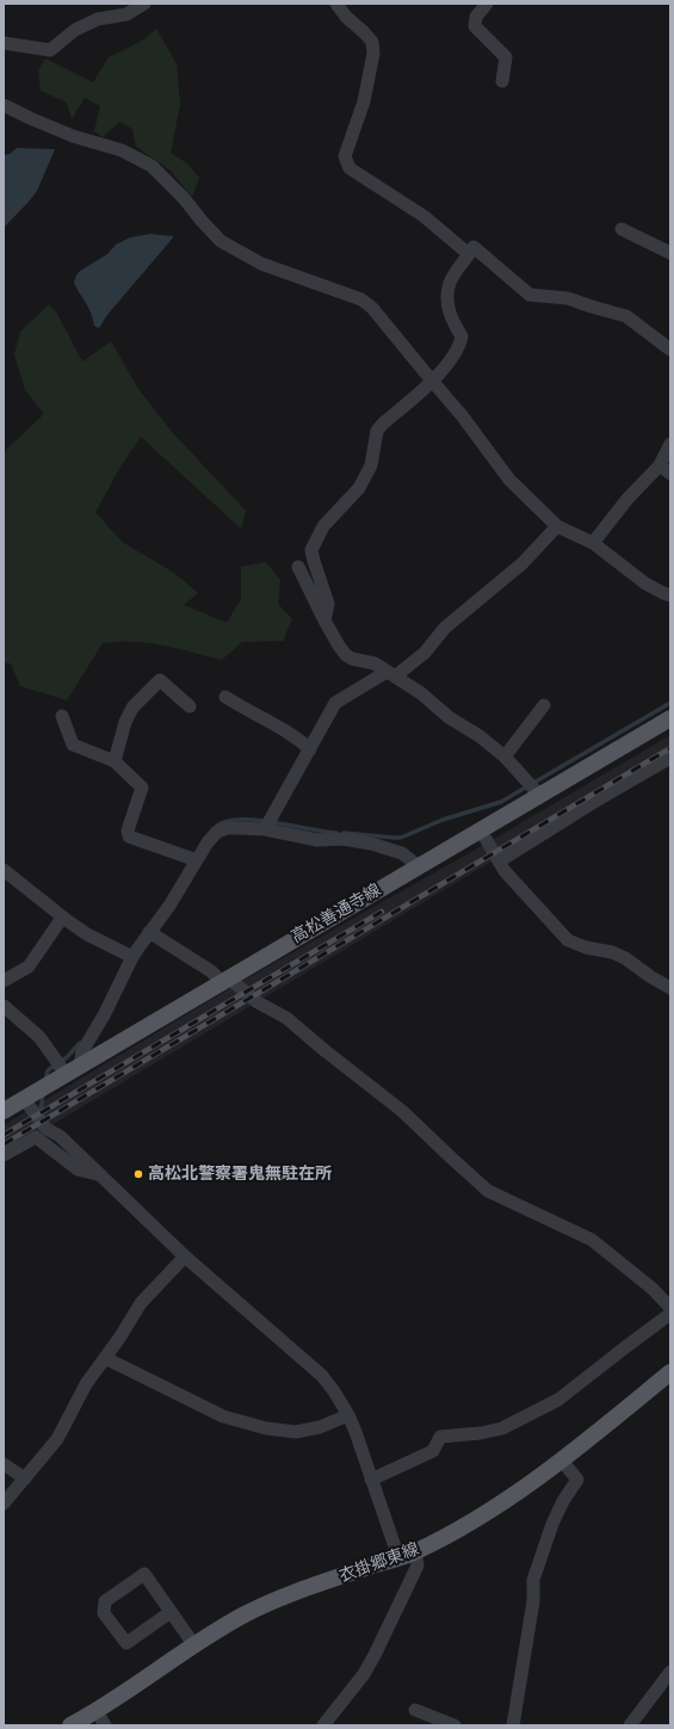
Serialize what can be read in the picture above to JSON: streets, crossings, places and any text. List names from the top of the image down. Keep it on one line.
{"streets":{"main road":["高松善通寺線","衣掛郷東線"]},"places":["高松北警察署鬼無駐在所"]}
